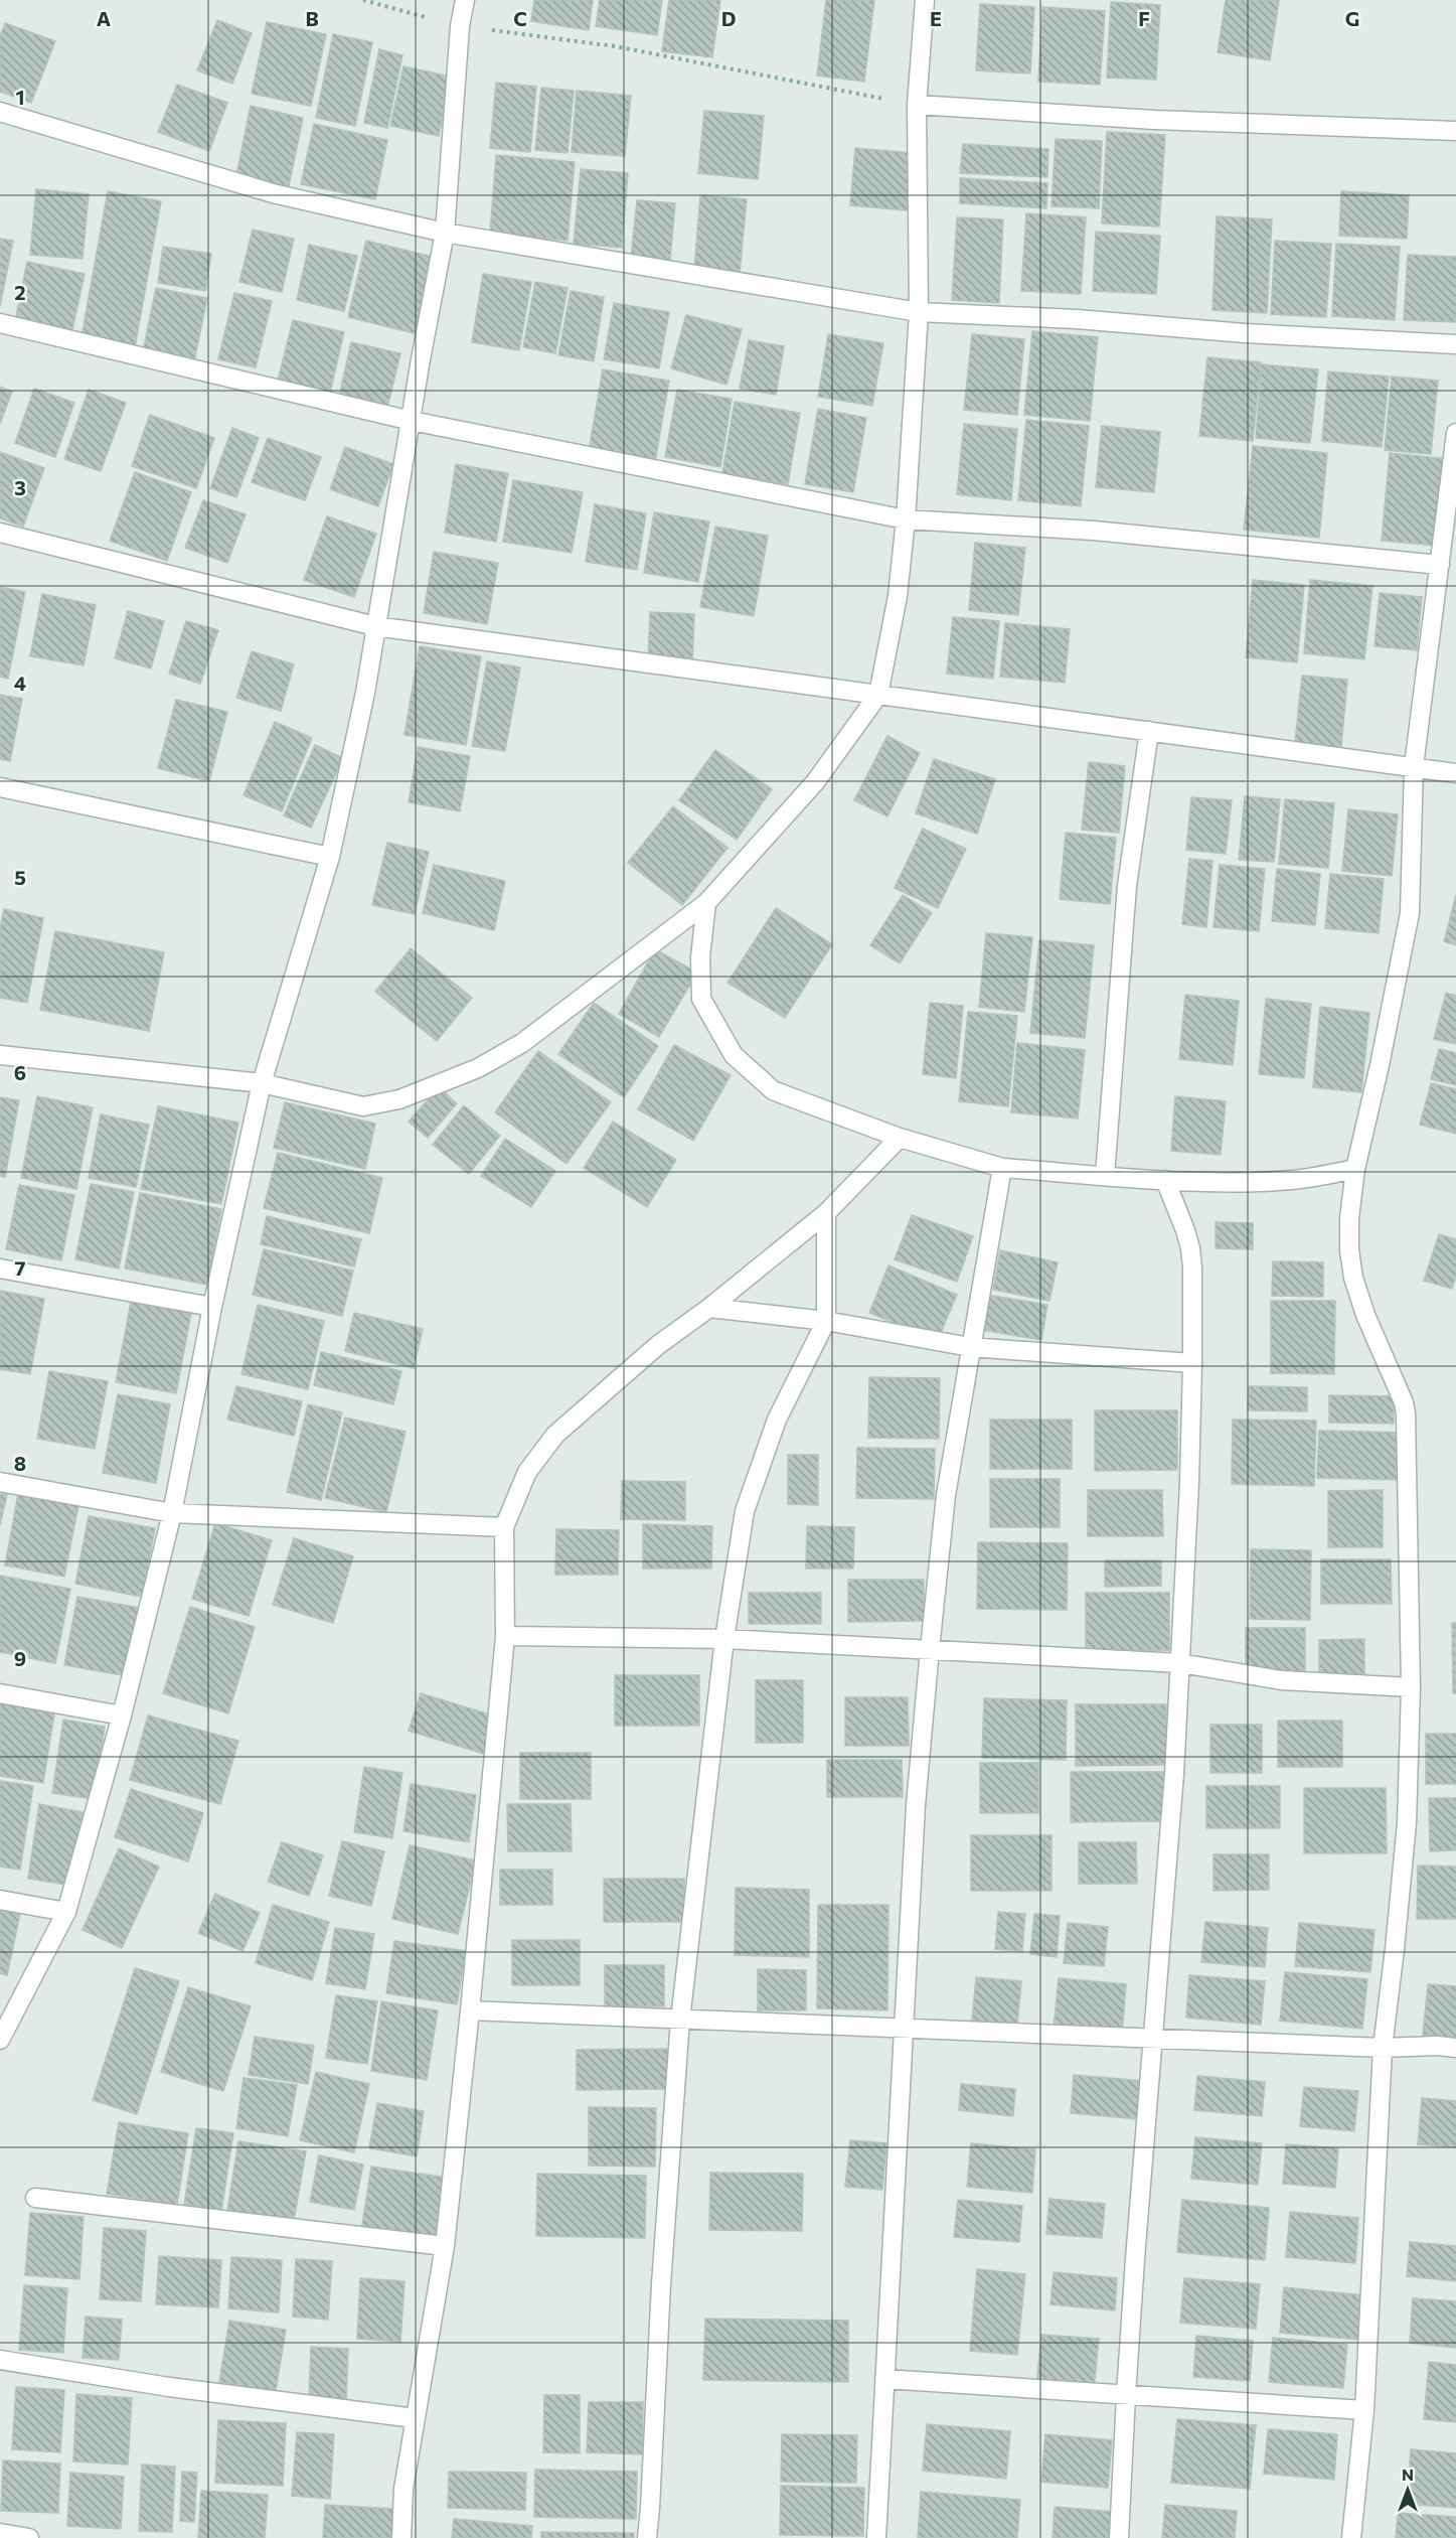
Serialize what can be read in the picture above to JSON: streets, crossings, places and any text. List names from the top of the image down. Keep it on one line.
{"north":"top","grid":{"columns":["A","B","C","D","E","F","G"],"rows":["1","2","3","4","5","6","7","8","9"]}}
